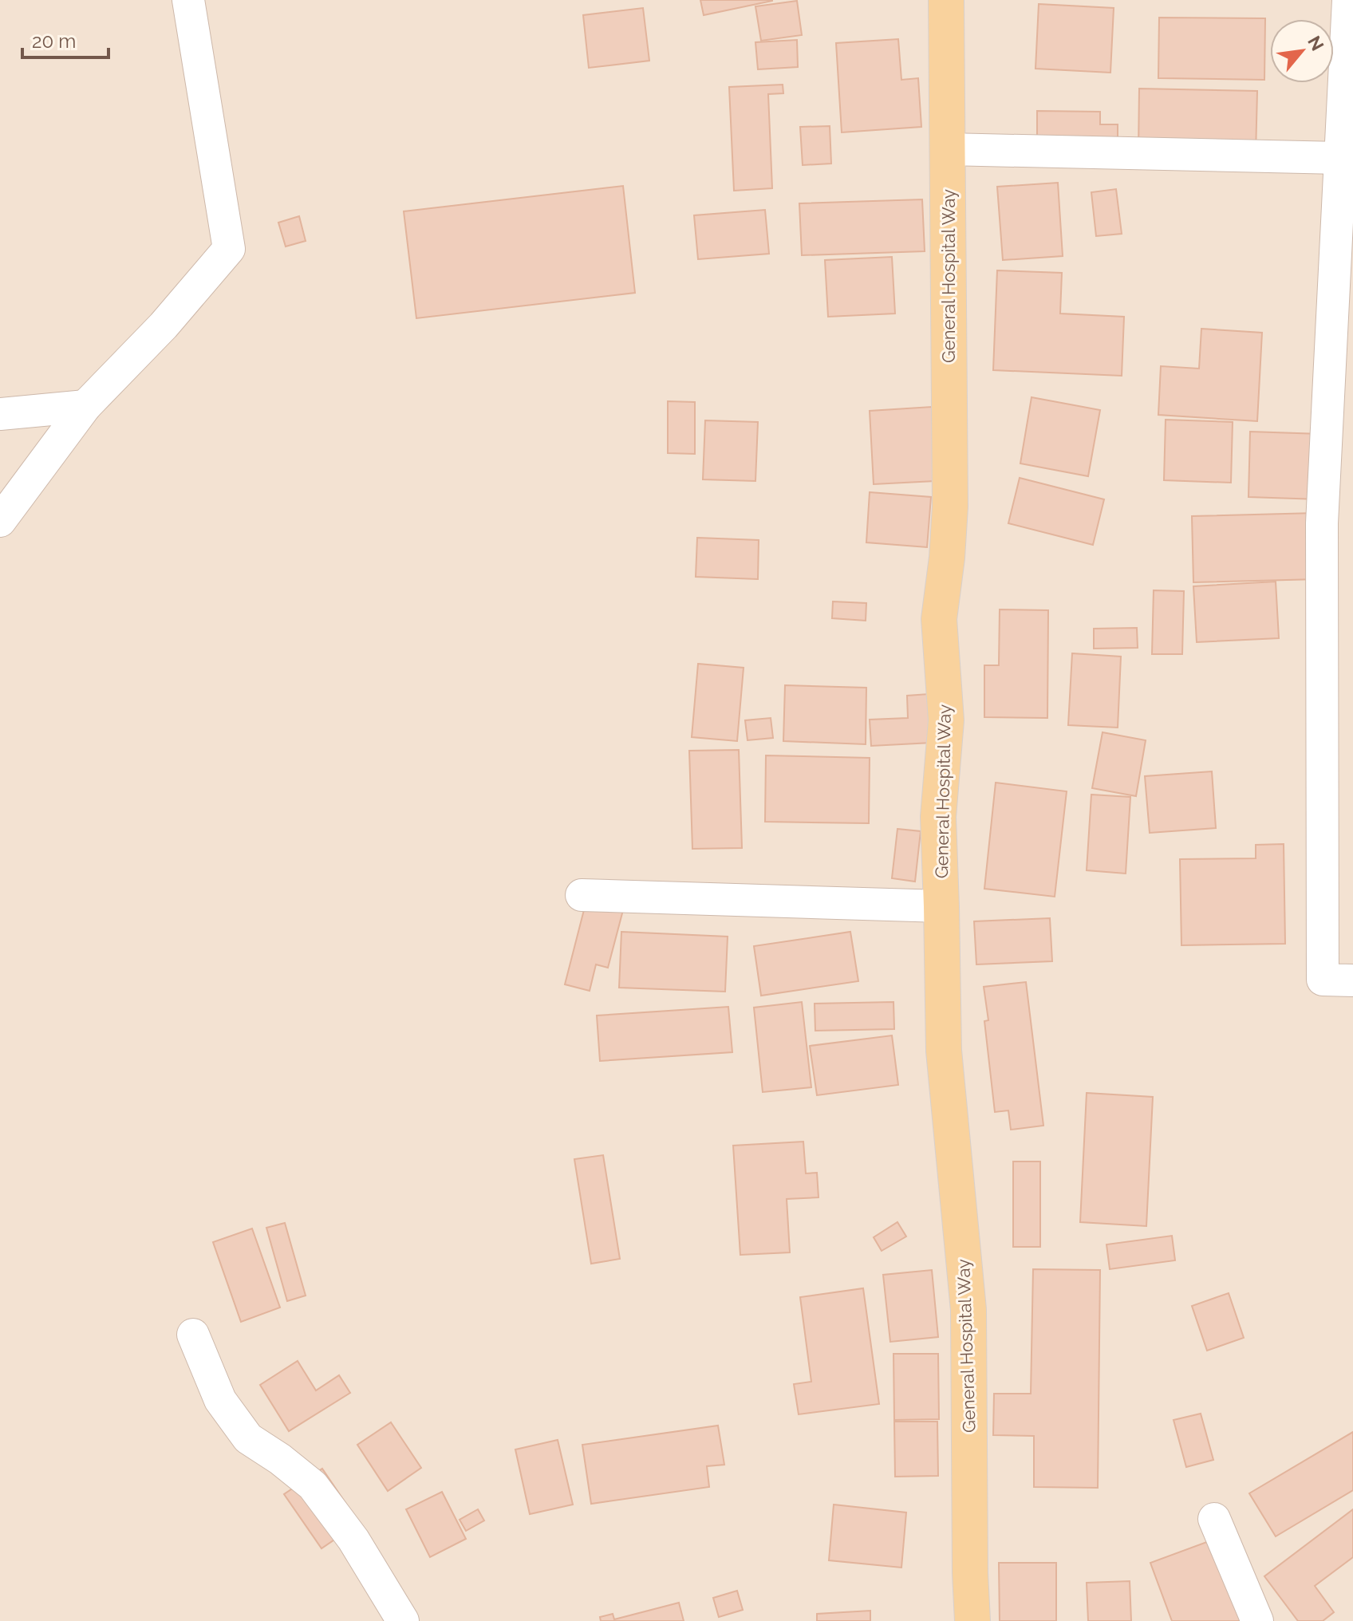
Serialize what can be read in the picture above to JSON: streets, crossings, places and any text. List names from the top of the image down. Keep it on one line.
{"streets":{"main road":["General Hospital Way"]},"scale_bar":"20 m","north":"top right"}
